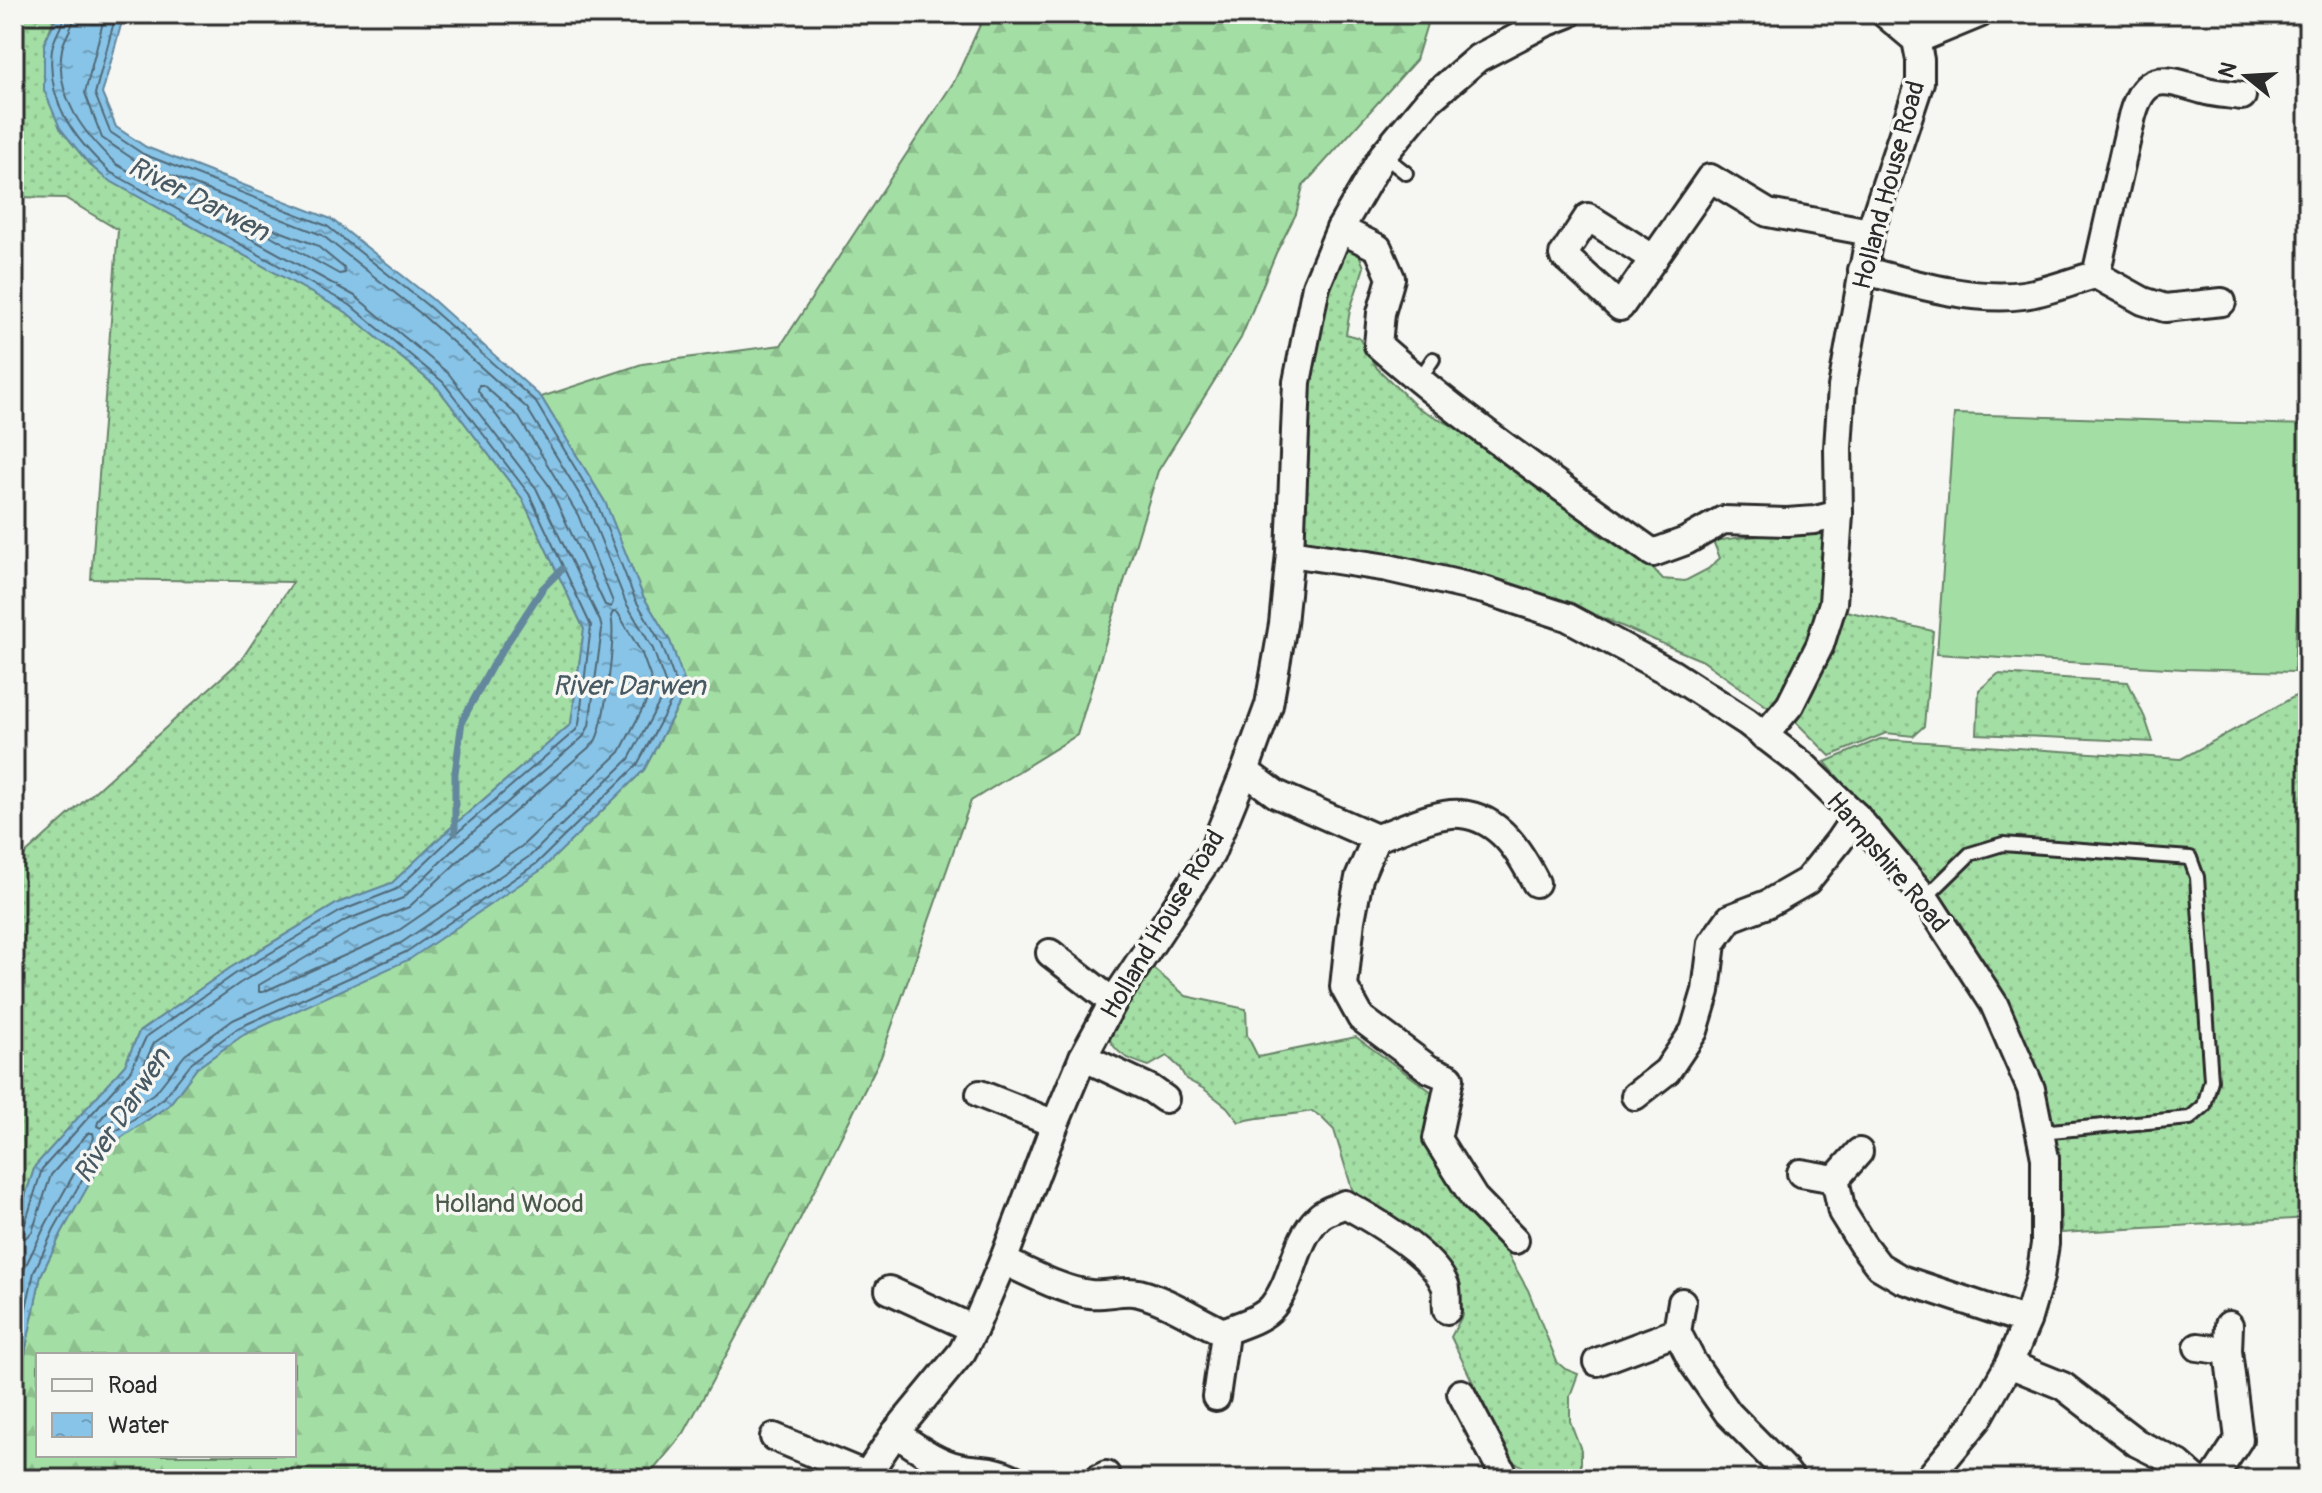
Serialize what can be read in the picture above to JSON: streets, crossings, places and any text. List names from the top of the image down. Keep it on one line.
{"streets":{"street":["Holland House Road","Hampshire Road"]},"crossings":[["Holland House Road","Hampshire Road"]],"water":["River Darwen"],"parks":["Holland Wood"],"legend":["Road","Water"],"north":"left"}
